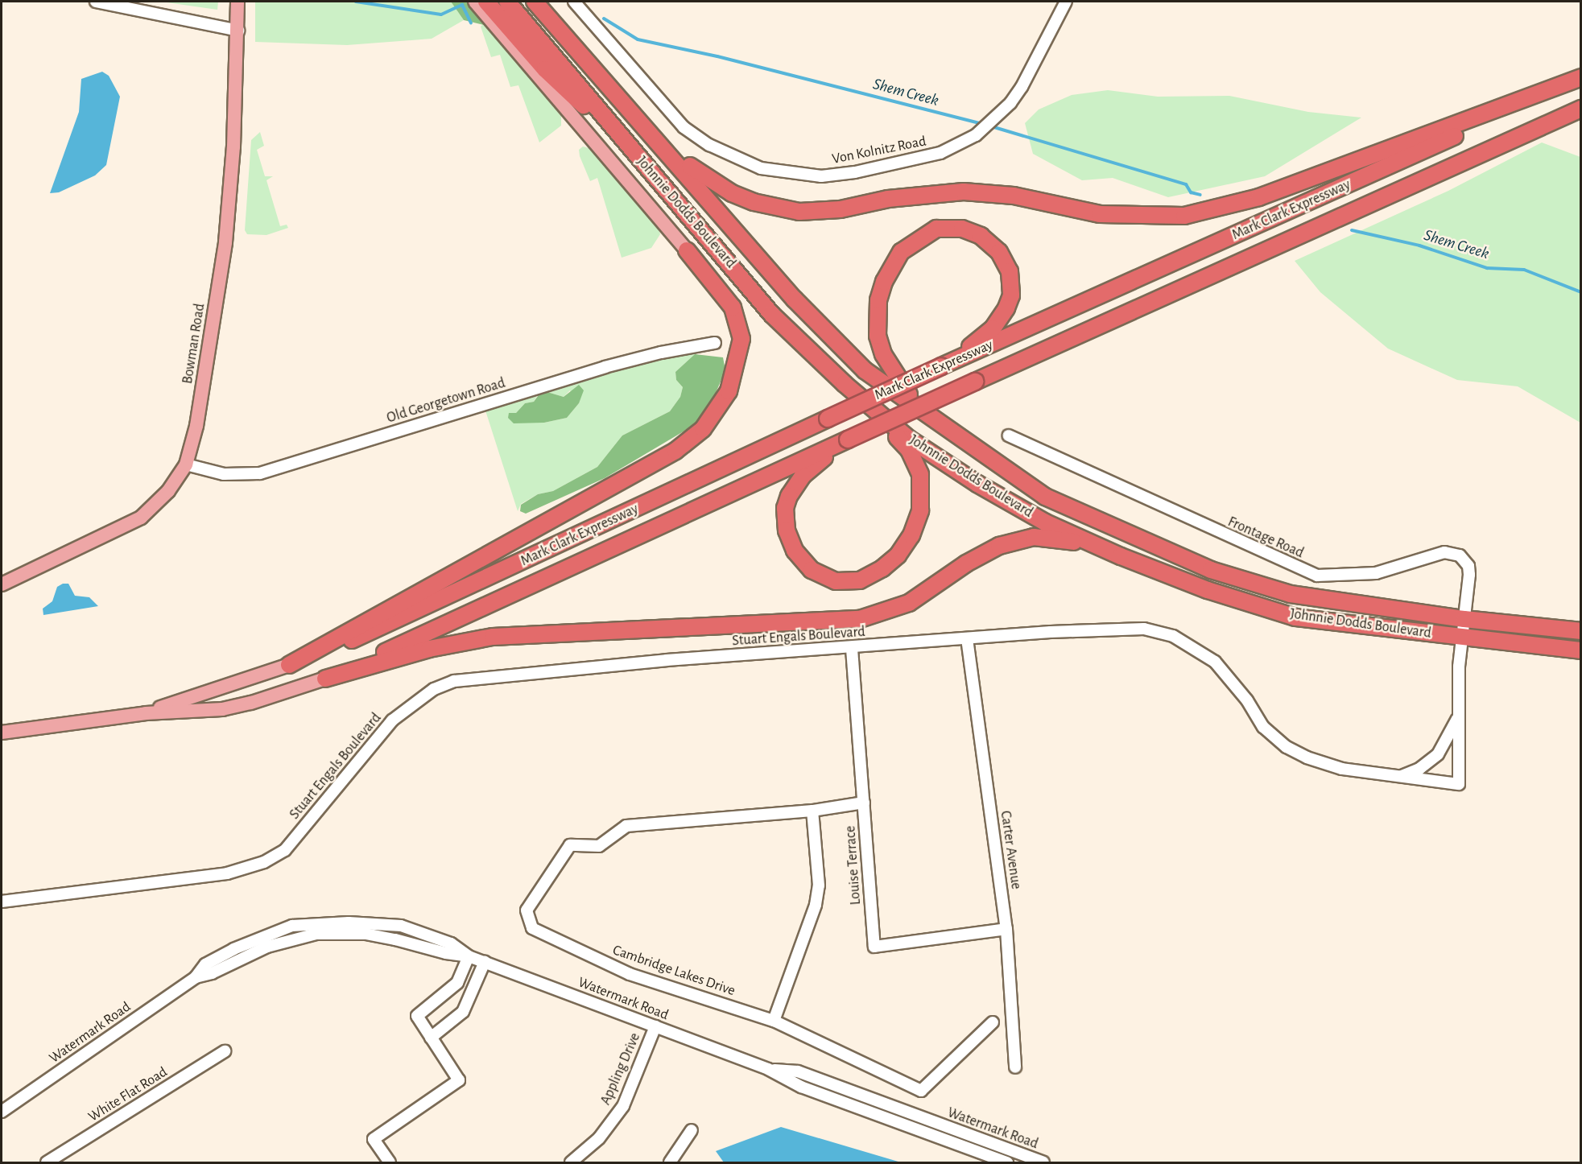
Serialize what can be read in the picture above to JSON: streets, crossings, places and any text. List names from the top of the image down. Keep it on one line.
{"streets":{"highway":["Mark Clark Expressway","Johnnie Dodds Boulevard"],"main road":["Bowman Road"],"street":["Von Kolnitz Road","Old Georgetown Road","Frontage Road","Stuart Engals Boulevard","Carter Avenue","Louise Terrace","Cambridge Lakes Drive","Watermark Road","Appling Drive","White Flat Road"]},"crossings":[["Johnnie Dodds Boulevard","Frontage Road"],["Johnnie Dodds Boulevard","Stuart Engals Boulevard"],["Bowman Road","Old Georgetown Road"],["Frontage Road","Stuart Engals Boulevard"],["Stuart Engals Boulevard","Carter Avenue"],["Stuart Engals Boulevard","Louise Terrace"],["Carter Avenue","Louise Terrace"],["Louise Terrace","Cambridge Lakes Drive"],["Watermark Road","Appling Drive"]],"water":["Shem Creek"]}
